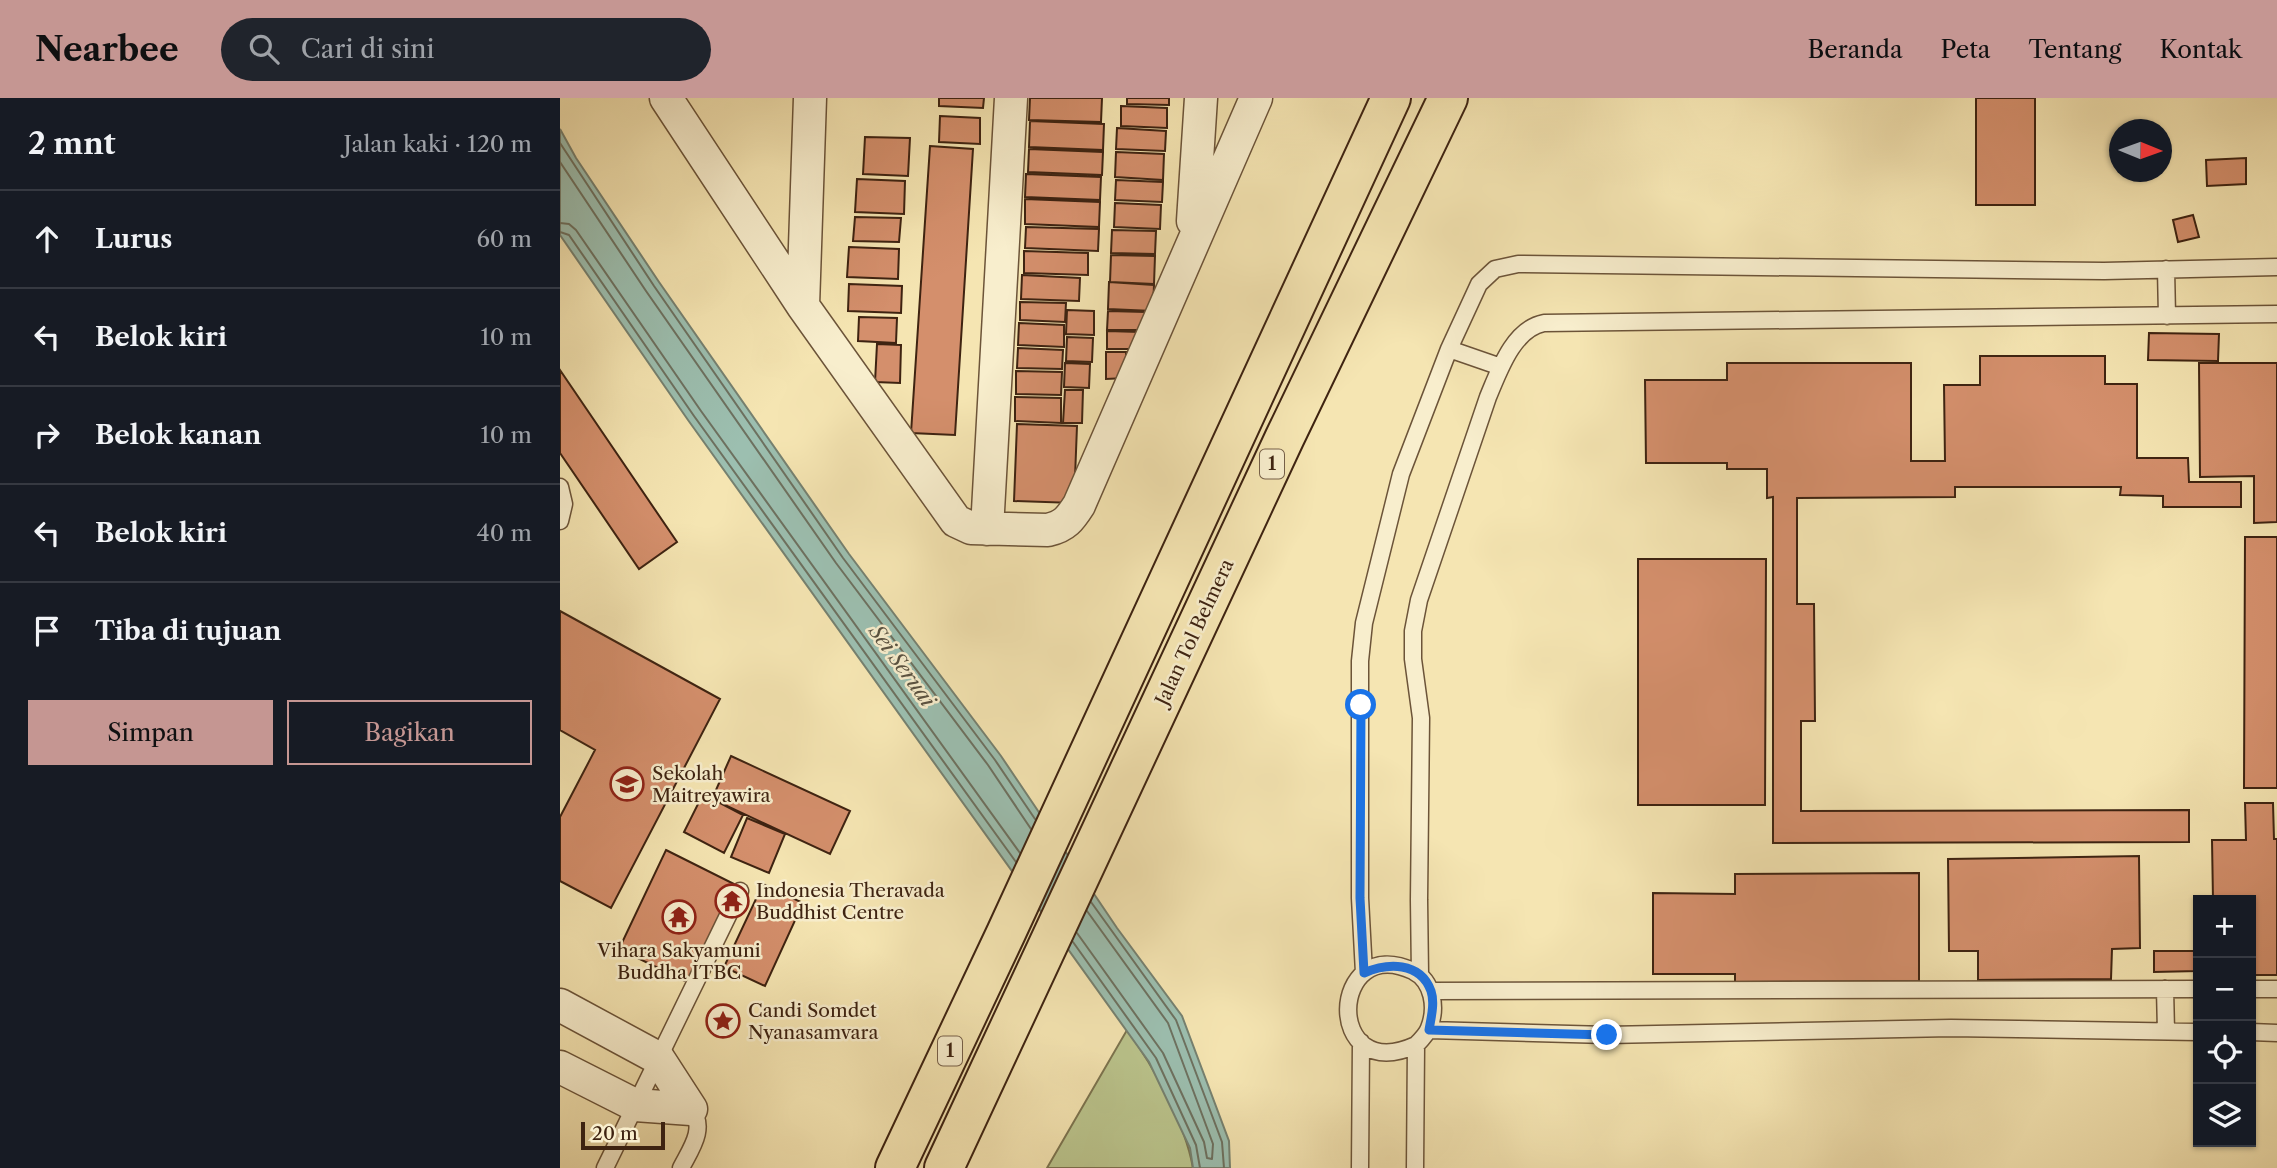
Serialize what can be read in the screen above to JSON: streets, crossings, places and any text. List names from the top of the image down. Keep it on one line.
{"streets":{"highway":["1","Jalan Tol Belmera"]},"water":["Sei Seruai"],"places":{"school or university":["Sekolah Maitreyawira"],"temple":["Indonesia Theravada Buddhist Centre","Vihara Sakyamuni Buddha ITBC"],"place":["Candi Somdet Nyanasamvara"]},"scale_bar":"20 m","north":"right","page":{"header":"Nearbee","search":"Cari di sini","nav":["Beranda","Peta","Tentang","Kontak"],"heading":["2 mnt","Jalan kaki · 120 m"],"list":[["Lurus","60 m"],["Belok kiri","10 m"],["Belok kanan","10 m"],["Belok kiri","40 m"],"Tiba di tujuan"],"buttons":["Simpan","Bagikan"],"map_buttons":["+","−"],"scale":"20 m"}}
